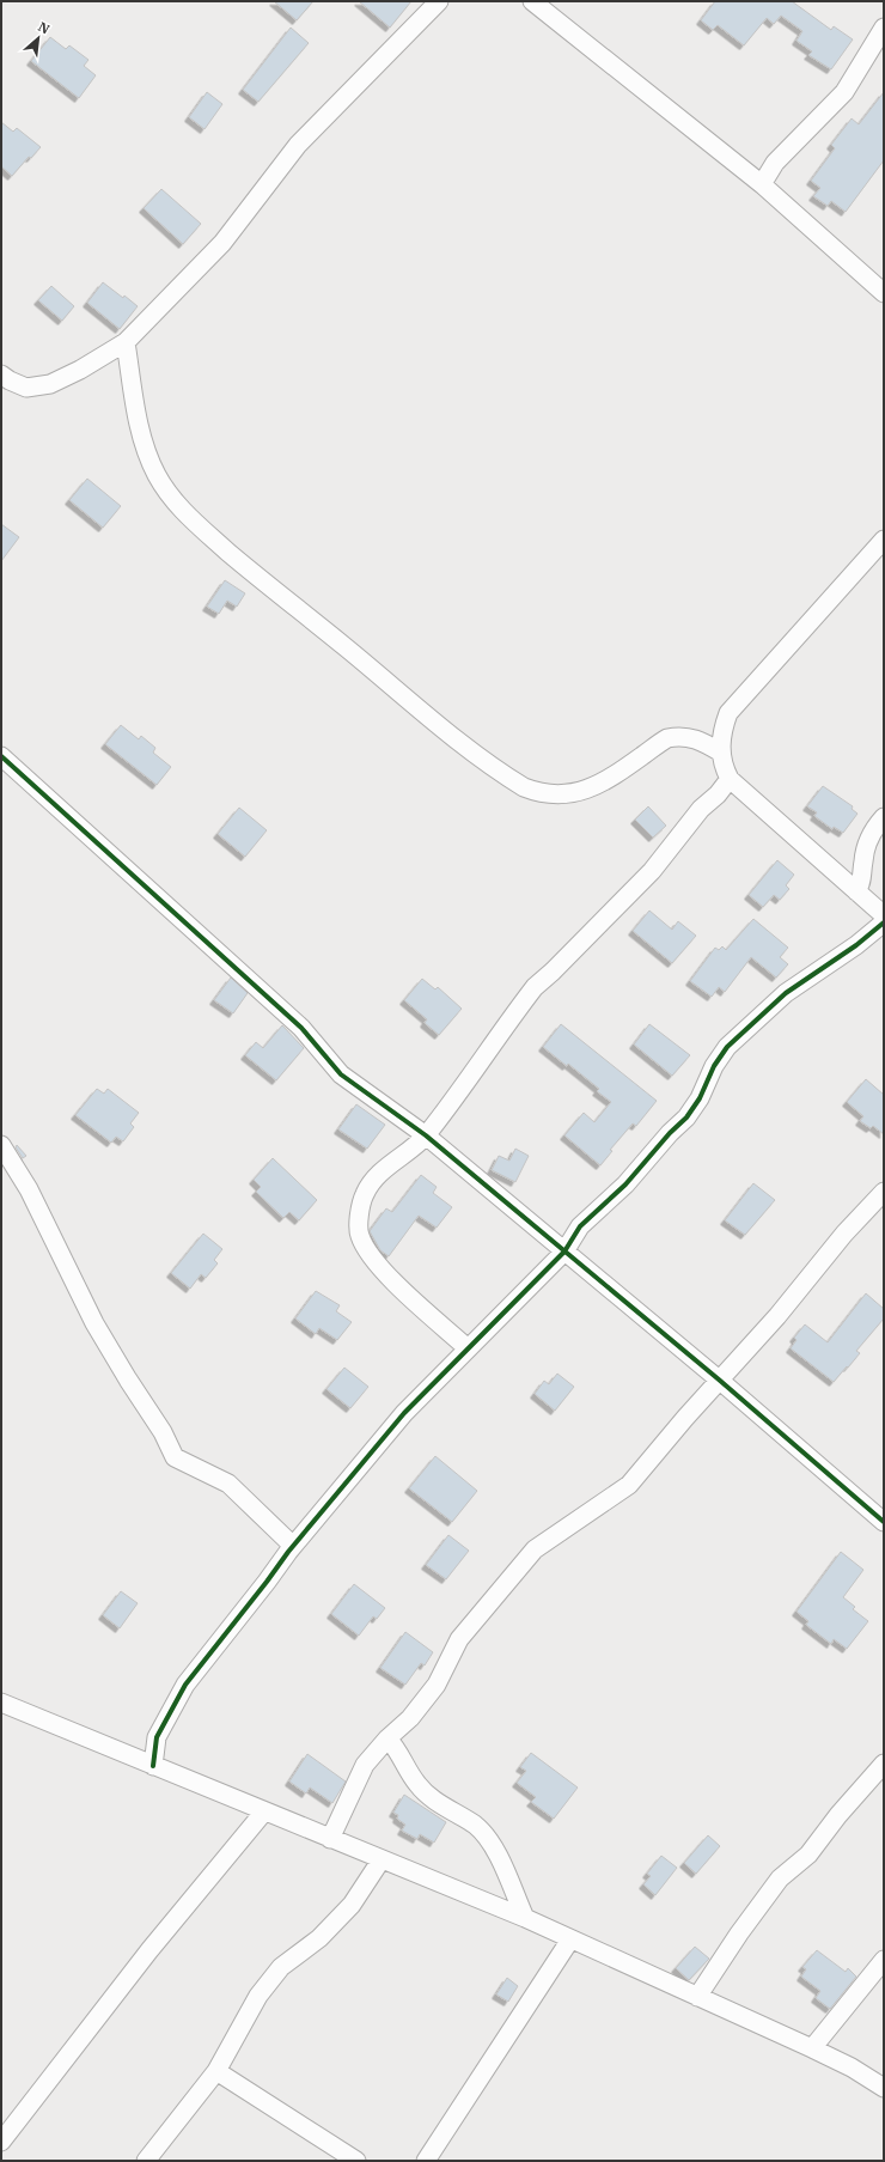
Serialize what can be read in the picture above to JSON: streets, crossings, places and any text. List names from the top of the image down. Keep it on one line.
{"north":"top right"}
